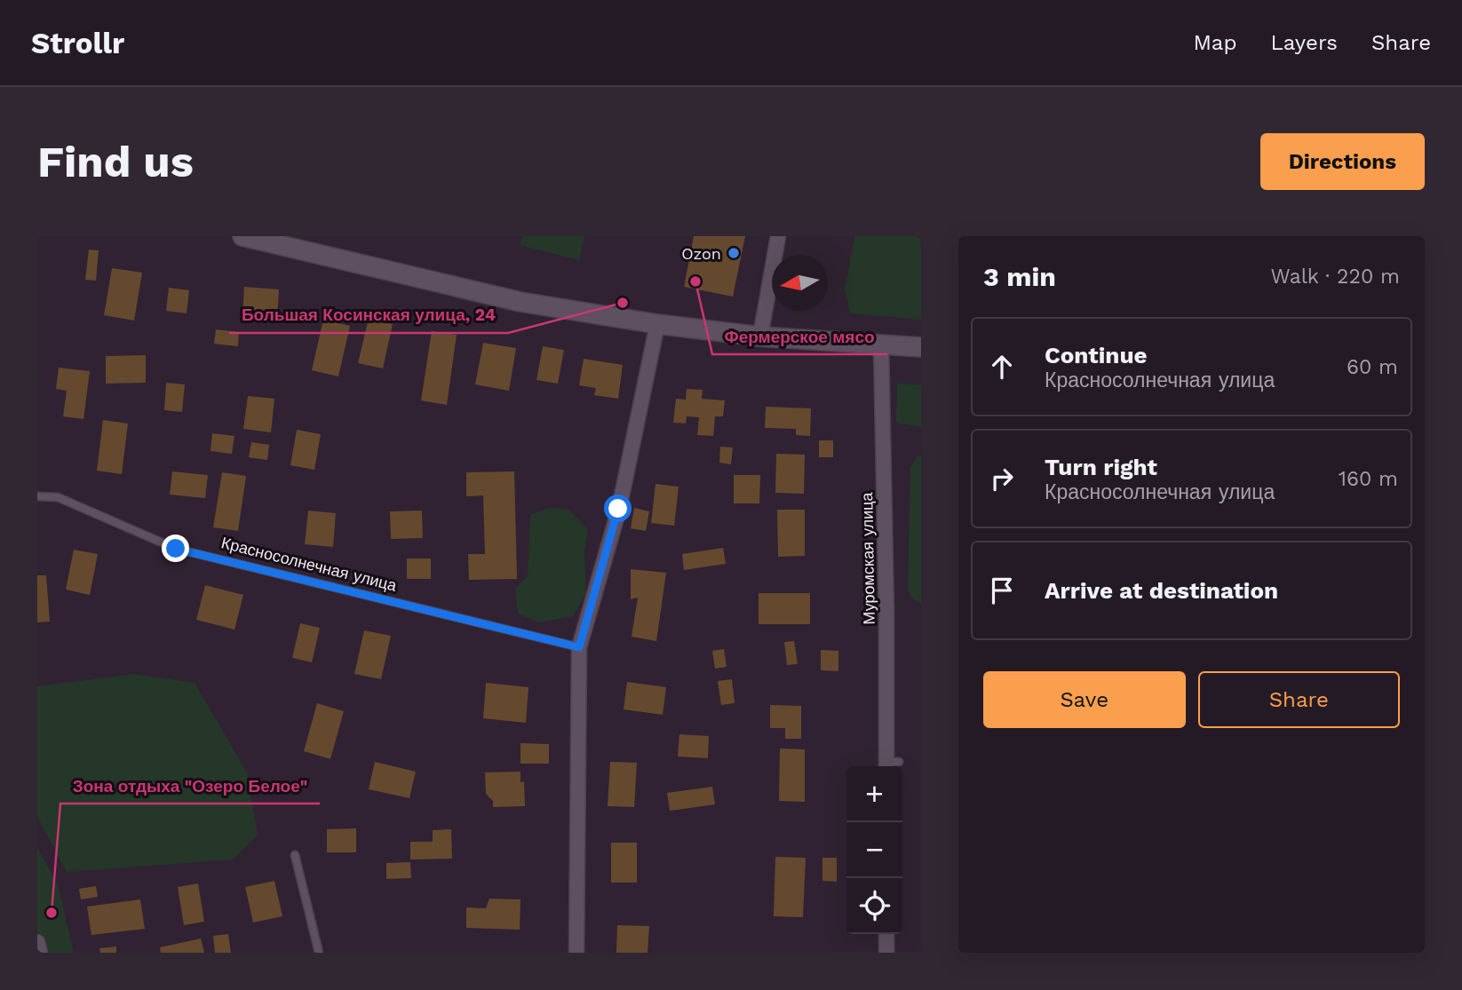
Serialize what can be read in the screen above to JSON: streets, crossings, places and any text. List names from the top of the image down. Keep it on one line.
{"streets":{"street":["Муромская улица"],"lane":["Красносолнечная улица"]},"places":["Ozon","Фермерское мясо","Большая Косинская улица, 24","Зона отдыха \"Озеро Белое\""],"north":"left","page":{"header":"Strollr","nav":["Map","Layers","Share"],"buttons":["Directions",["Save","Share"]],"title":"Find us","heading":["3 min","Walk · 220 m"],"list":[["Continue","Красносолнечная улица","60 m"],["Turn right","Красносолнечная улица","160 m"],"Arrive at destination"],"map_buttons":["+","−"]}}
